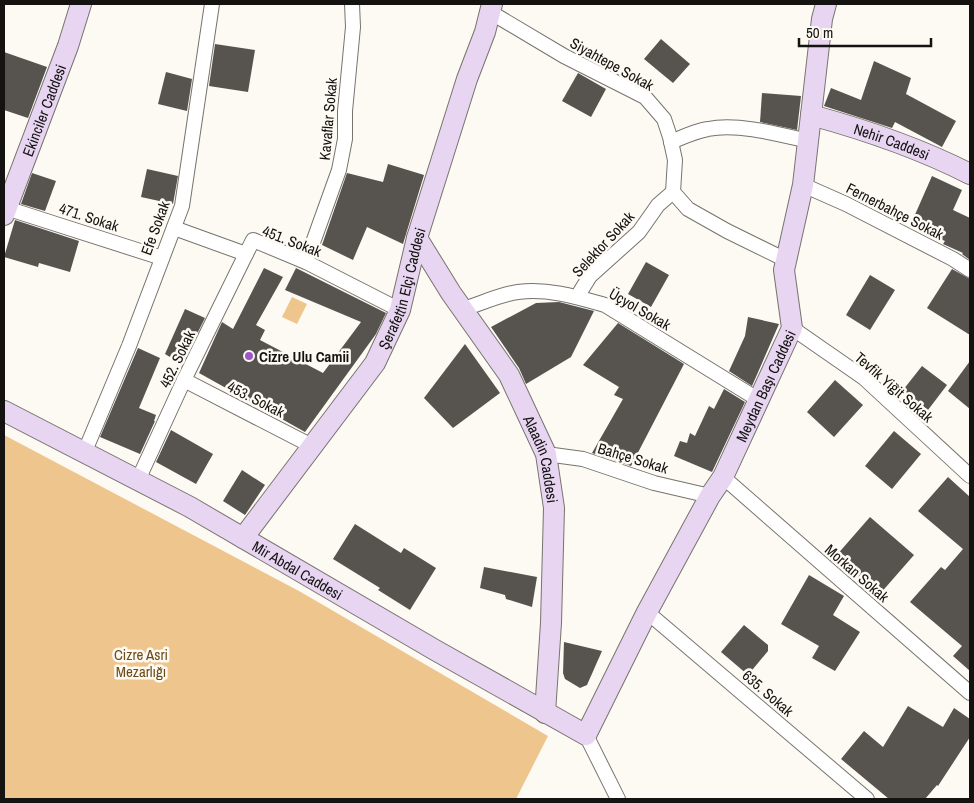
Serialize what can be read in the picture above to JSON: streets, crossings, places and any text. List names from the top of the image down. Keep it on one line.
{"streets":{"street":["Siyahtepe Sokak","Ekinciler Caddesi","Kavaflar Sokak","Nehir Caddesi","Fernerbahçe Sokak","471. Sokak","Efe Sokak","451. Sokak","Selektor Sokak","Şerafettin Elçi Caddesi","Üçyol Sokak","452. Sokak","Meydan Başı Caddesi","Tevfik Yiğit Sokak","453. Sokak","Bahçe Sokak","Alaadin Caddesi","Mir Abdal Caddesi","Morkan Sokak","635. Sokak"]},"crossings":[["Siyahtepe Sokak","Selektor Sokak"],["Siyahtepe Sokak","Şerafettin Elçi Caddesi"],["Ekinciler Caddesi","471. Sokak"],["Kavaflar Sokak","451. Sokak"],["Nehir Caddesi","Meydan Başı Caddesi"],["Fernerbahçe Sokak","Meydan Başı Caddesi"],["471. Sokak","Efe Sokak"],["Efe Sokak","451. Sokak"],["Efe Sokak","Mir Abdal Caddesi"],["451. Sokak","Şerafettin Elçi Caddesi"],["451. Sokak","452. Sokak"],["Selektor Sokak","Üçyol Sokak"],["Şerafettin Elçi Caddesi","453. Sokak"],["Şerafettin Elçi Caddesi","Alaadin Caddesi"],["Şerafettin Elçi Caddesi","Mir Abdal Caddesi"],["Üçyol Sokak","Meydan Başı Caddesi"],["Üçyol Sokak","Alaadin Caddesi"],["452. Sokak","453. Sokak"],["452. Sokak","Mir Abdal Caddesi"],["Meydan Başı Caddesi","Tevfik Yiğit Sokak"],["Meydan Başı Caddesi","Bahçe Sokak"],["Meydan Başı Caddesi","Mir Abdal Caddesi"],["Meydan Başı Caddesi","Morkan Sokak"],["Meydan Başı Caddesi","635. Sokak"],["Bahçe Sokak","Alaadin Caddesi"],["Alaadin Caddesi","Mir Abdal Caddesi"]],"parks":["Cizre Asri Mezarlığı"],"places":["Cizre Ulu Camii"],"scale_bar":"50 m"}
